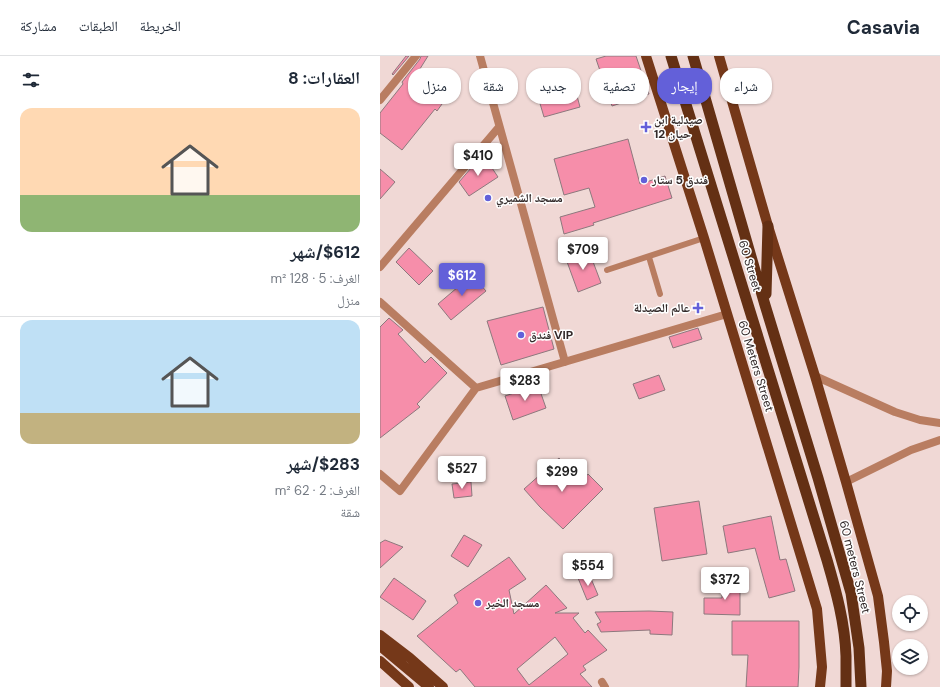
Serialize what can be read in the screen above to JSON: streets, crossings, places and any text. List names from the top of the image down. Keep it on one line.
{"streets":{"highway":["60 Street","60 meters Street"],"main road":["60 Meters Street"]},"crossings":[["60 Street","60 meters Street"]],"places":{"health":["صيدلية ابن حيان 12","عالم الصيدلة"],"other":["فندق 5 ستار","مسجد الشميري","فندق VIP","مسجد الخير"]},"page":{"header":"Casavia","nav":["الخريطة","الطبقات","مشاركة"],"heading":"العقارات: 8","chip":["شراء","إيجار","تصفية","جديد","شقة","منزل"],"list":[{"name":"$612/شهر","note":"الغرف: 5 · 128 m² · منزل"},{"name":"$283/شهر","note":"الغرف: 2 · 62 m² · شقة"}],"price":["$410","$709","$612","$283","$527","$299","$554","$372"]}}
